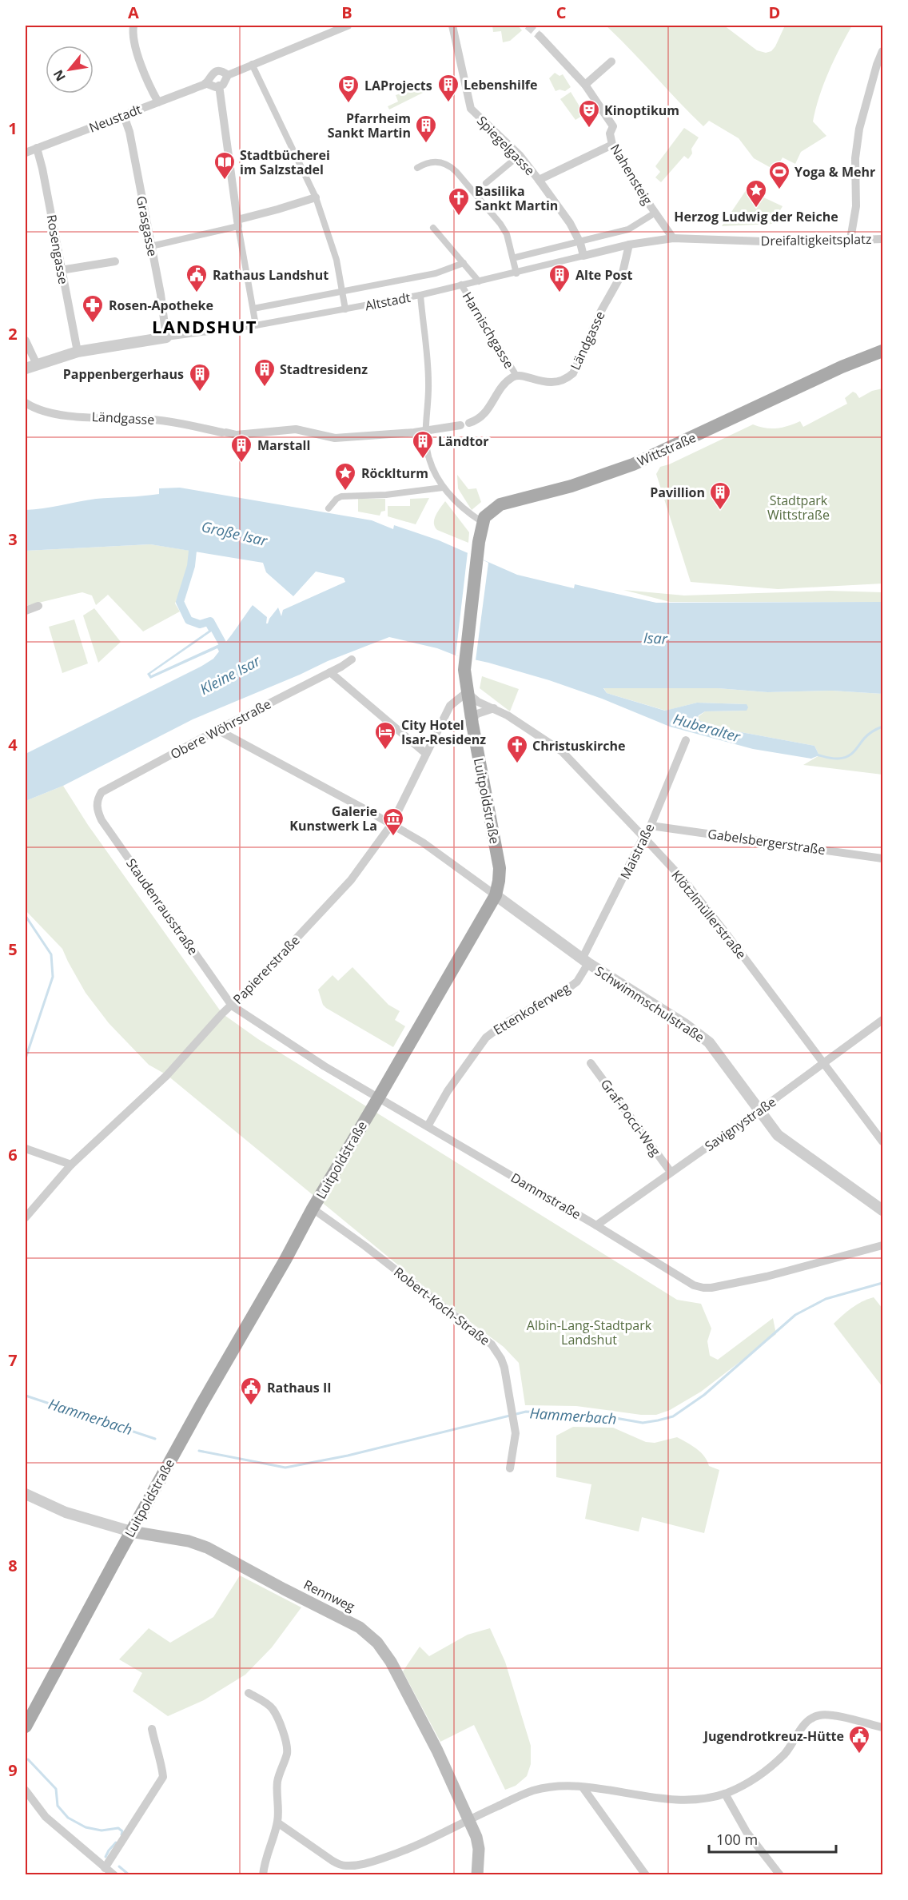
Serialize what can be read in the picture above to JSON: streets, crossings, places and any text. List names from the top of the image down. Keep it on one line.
{"streets":{"main road":["Wittstraße","Luitpoldstraße","Rennweg"],"street":["Neustadt","Spiegelgasse","Nahensteig","Grasgasse","Dreifaltigkeitsplatz","Rosengasse","Altstadt","Harnischgasse","Ländgasse","Obere Wöhrstraße","Gabelsbergerstraße","Maistraße","Staudenrausstraße","Klötzlmüllerstraße","Papiererstraße","Schwimmschulstraße","Ettenkoferweg","Graf-Pocci-Weg","Savignystraße","Dammstraße","Robert-Koch-Straße"]},"crossings":[["Neustadt","Grasgasse"],["Neustadt","Rosengasse"],["Spiegelgasse","Altstadt"],["Nahensteig","Altstadt"],["Grasgasse","Altstadt"],["Dreifaltigkeitsplatz","Altstadt"],["Rosengasse","Altstadt"],["Altstadt","Harnischgasse"],["Altstadt","Ländgasse"],["Harnischgasse","Ländgasse"],["Wittstraße","Luitpoldstraße"],["Obere Wöhrstraße","Staudenrausstraße"],["Obere Wöhrstraße","Schwimmschulstraße"],["Luitpoldstraße","Klötzlmüllerstraße"],["Luitpoldstraße","Papiererstraße"],["Luitpoldstraße","Schwimmschulstraße"],["Luitpoldstraße","Dammstraße"],["Luitpoldstraße","Robert-Koch-Straße"],["Luitpoldstraße","Rennweg"],["Gabelsbergerstraße","Maistraße"],["Maistraße","Klötzlmüllerstraße"],["Maistraße","Schwimmschulstraße"],["Maistraße","Ettenkoferweg"],["Staudenrausstraße","Papiererstraße"],["Staudenrausstraße","Dammstraße"],["Klötzlmüllerstraße","Papiererstraße"],["Klötzlmüllerstraße","Savignystraße"],["Papiererstraße","Schwimmschulstraße"],["Papiererstraße","Dammstraße"],["Schwimmschulstraße","Ettenkoferweg"],["Schwimmschulstraße","Savignystraße"],["Ettenkoferweg","Dammstraße"],["Graf-Pocci-Weg","Savignystraße"],["Savignystraße","Dammstraße"]],"districts":["LANDSHUT"],"water":["Große Isar","Isar","Kleine Isar","Huberalter","Hammerbach"],"parks":["Stadtpark Wittstraße","Albin-Lang-Stadtpark Landshut"],"places":{"building":["Lebenshilfe","Pfarrheim Sankt Martin","Alte Post","Stadtresidenz","Pappenbergerhaus","Ländtor","Marstall","Pavillion"],"theatre":["LAProjects","Kinoptikum"],"library":["Stadtbücherei im Salzstadel"],"sports":["Yoga & Mehr"],"place":["Herzog Ludwig der Reiche","Röcklturm"],"church":["Basilika Sankt Martin","Christuskirche"],"public building":["Rathaus Landshut","Rathaus II","Jugendrotkreuz-Hütte"],"pharmacy":["Rosen-Apotheke"],"hotel":["City Hotel Isar-Residenz"],"museum":["Galerie Kunstwerk La"]},"scale_bar":"100 m","north":"bottom left","grid":{"columns":["A","B","C","D"],"rows":["1","2","3","4","5","6","7","8","9"]}}
